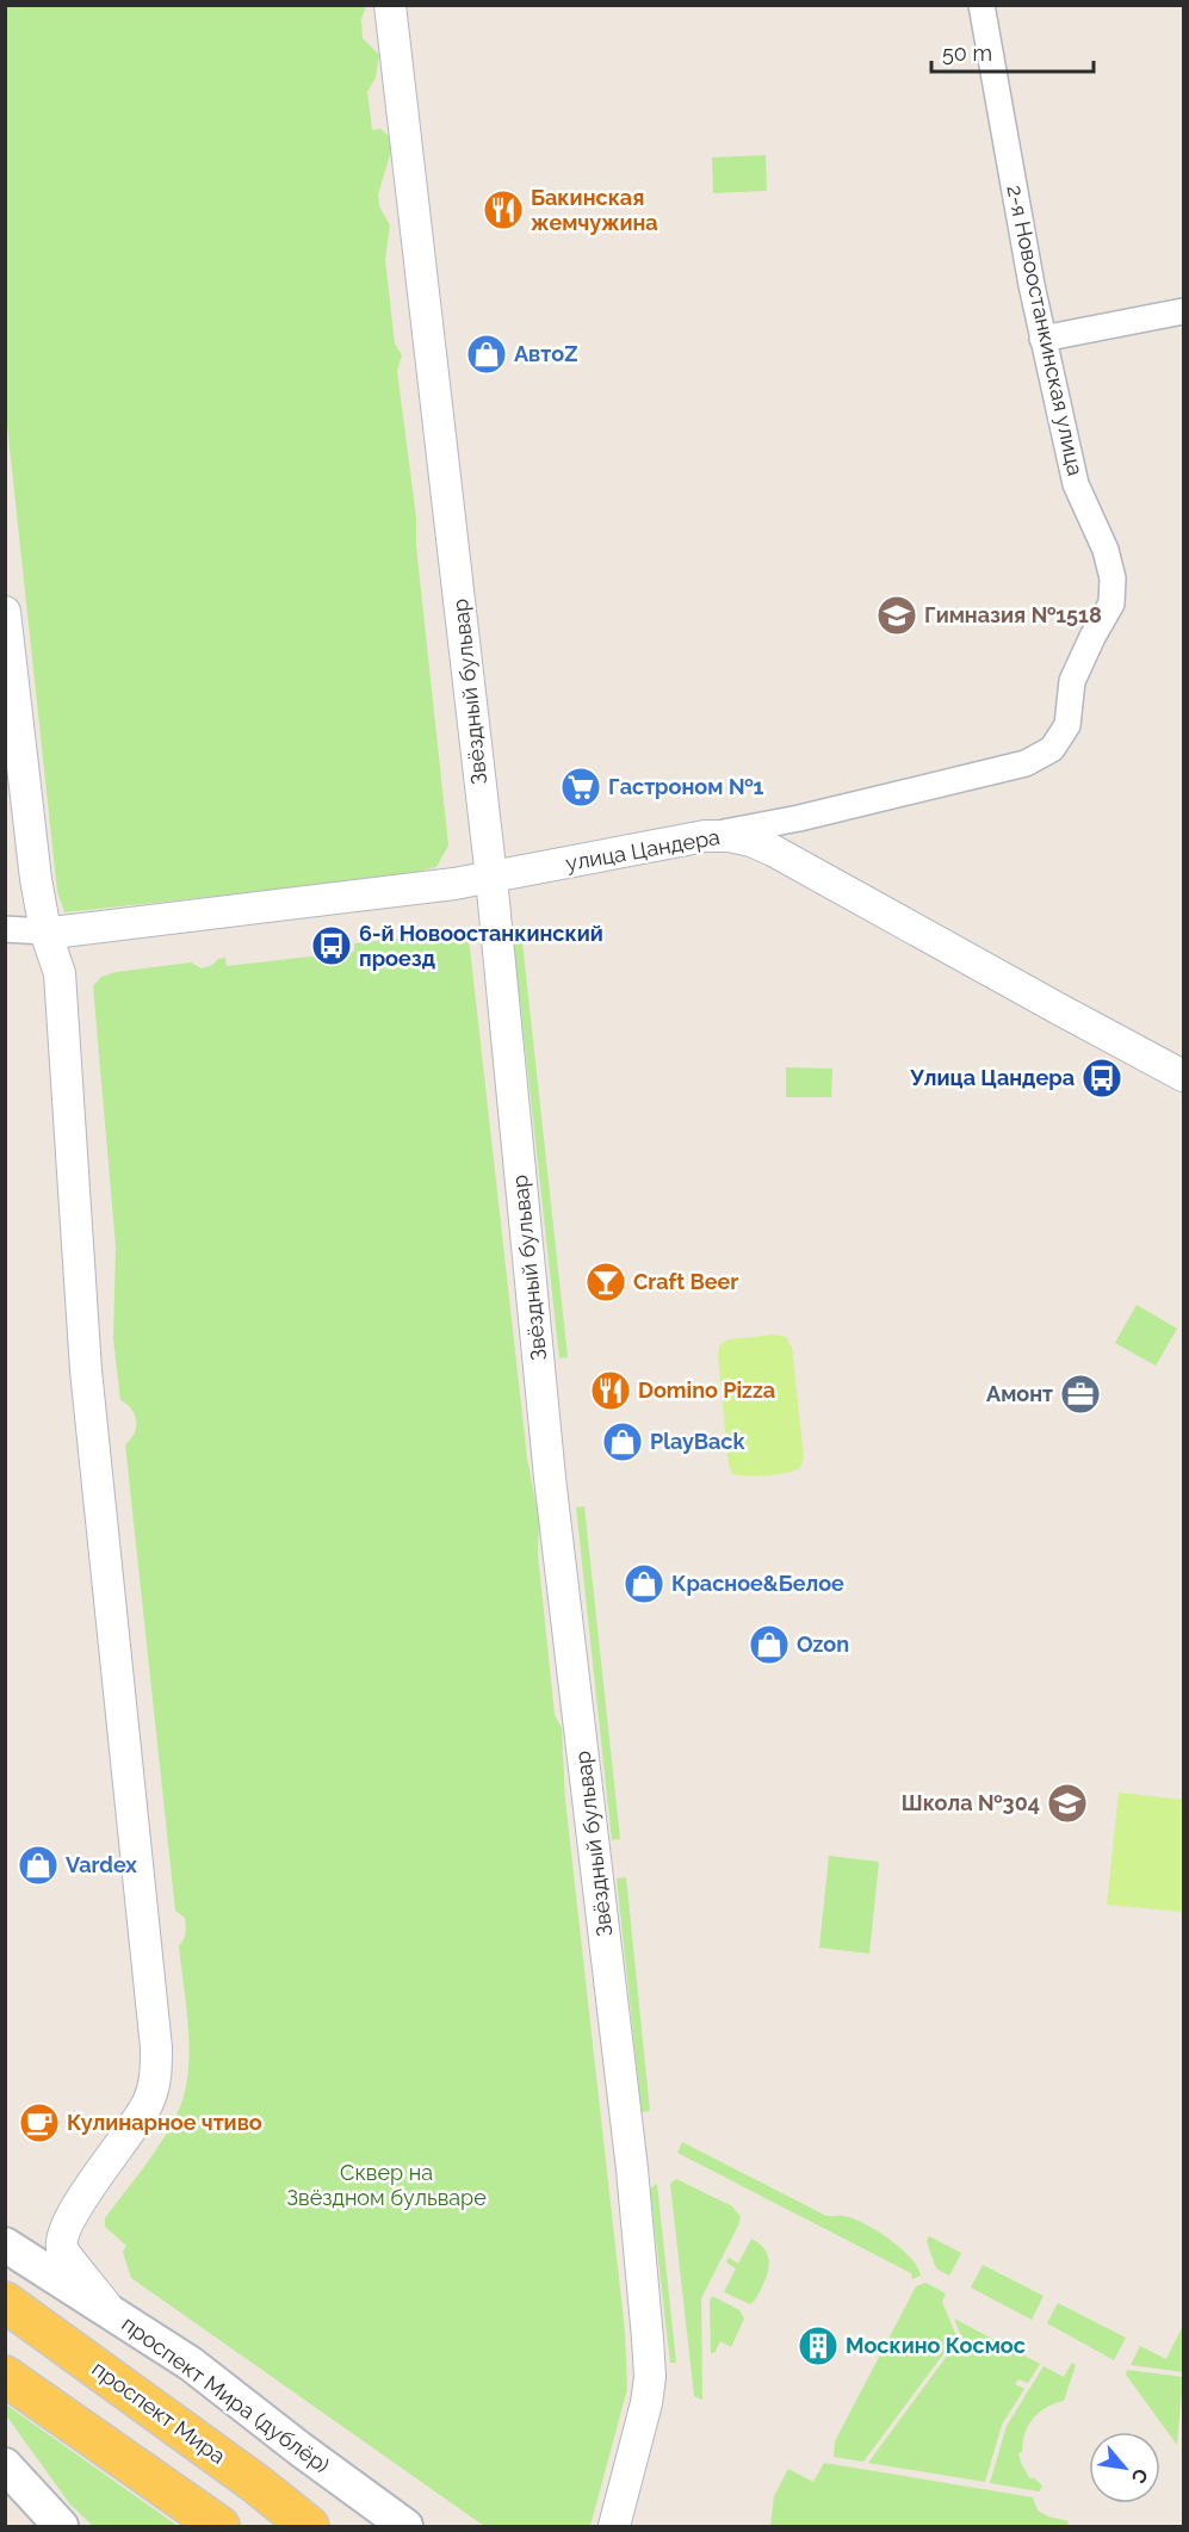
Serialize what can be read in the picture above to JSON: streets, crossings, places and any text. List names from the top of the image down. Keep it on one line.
{"streets":{"main road":["проспект Мира (дублёр)","проспект Мира"],"street":["2-я Новоостанкинская улица","Звёздный бульвар","улица Цандера"]},"crossings":[["2-я Новоостанкинская улица","улица Цандера"],["Звёздный бульвар","улица Цандера"]],"parks":["Сквер на Звёздном бульваре"],"places":{"restaurant":["Бакинская жемчужина","Domino Pizza"],"shop":["АвтоZ","PlayBack","Красное&Белое","Ozon","Vardex"],"school or university":["Гимназия №1518","Школа №304"],"supermarket":["Гастроном №1"],"bus stop":["6-й Новоостанкинский проезд","Улица Цандера"],"bar":["Craft Beer"],"office":["Амонт"],"cafe":["Кулинарное чтиво"],"building":["Москино Космос"]},"scale_bar":"50 m","north":"bottom right"}
